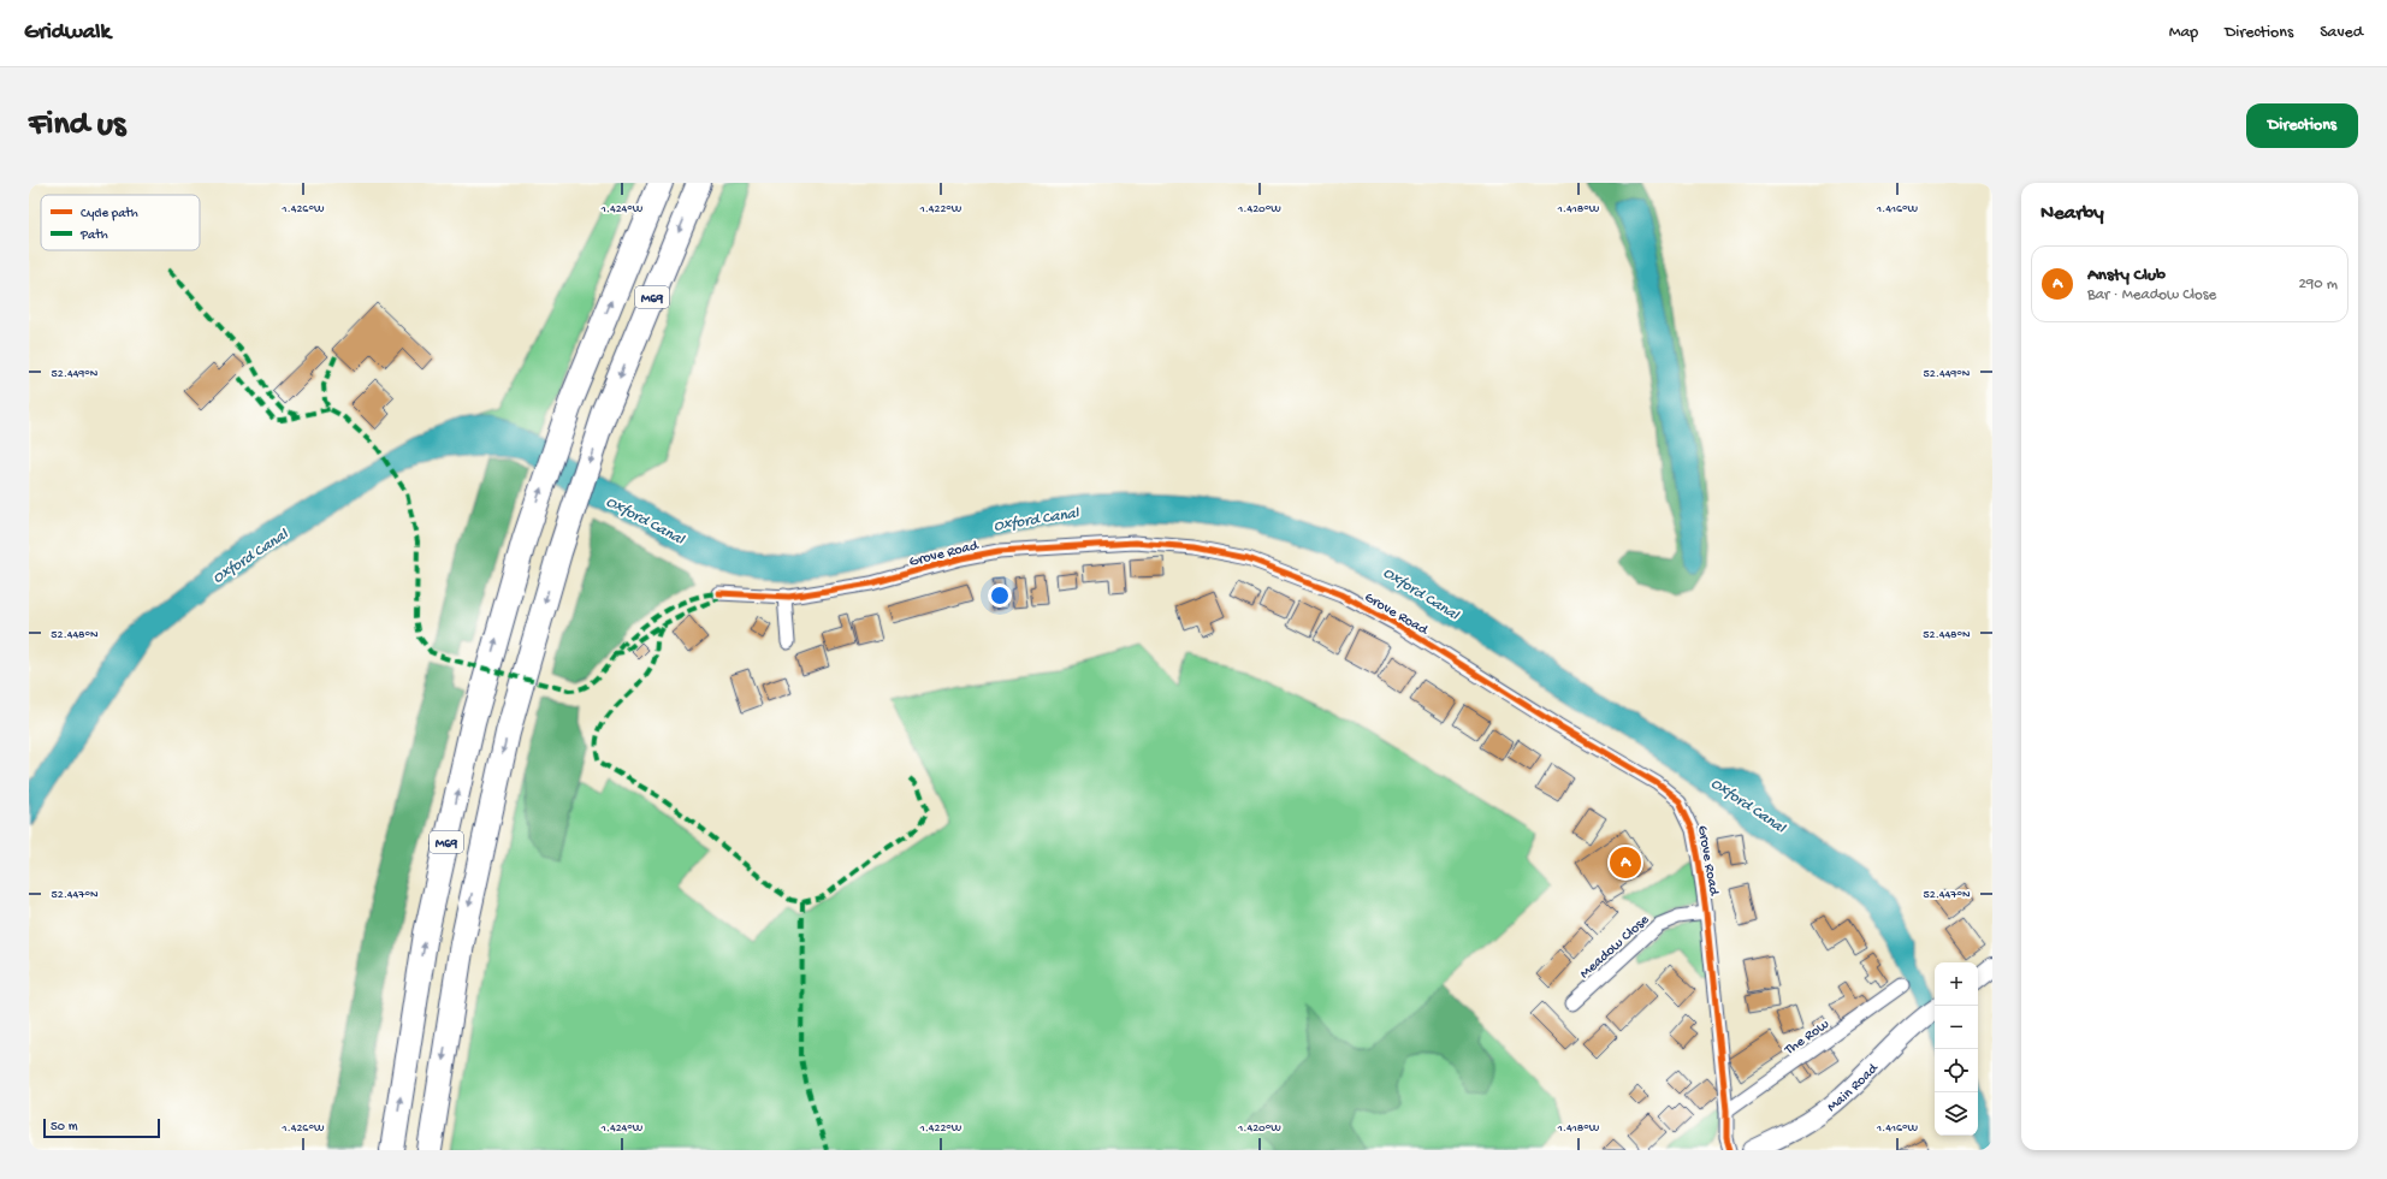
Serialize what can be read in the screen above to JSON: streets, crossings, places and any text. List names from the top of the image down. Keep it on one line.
{"streets":{"highway":["M69"],"main road":["Main Road"],"street":["Grove Road","Meadow Close","The Row"]},"crossings":[["Grove Road","Meadow Close"],["Grove Road","The Row"]],"water":["Oxford Canal"],"legend":["Cycle path","Path"],"scale_bar":"50 m","page":{"header":"Gridwalk","nav":["Map","Directions","Saved"],"buttons":"Directions","title":"Find us","heading":"Nearby","list":[{"mark":"A","name":"Ansty Club","note":"Bar · Meadow Close","value":"290 m"}],"pins":"A","map_buttons":["+","−"],"scale":"50 m"},"coordinates":["1.426°W","1.424°W","1.422°W","1.420°W","1.418°W","1.416°W","52.449°N","52.448°N","52.447°N"]}
